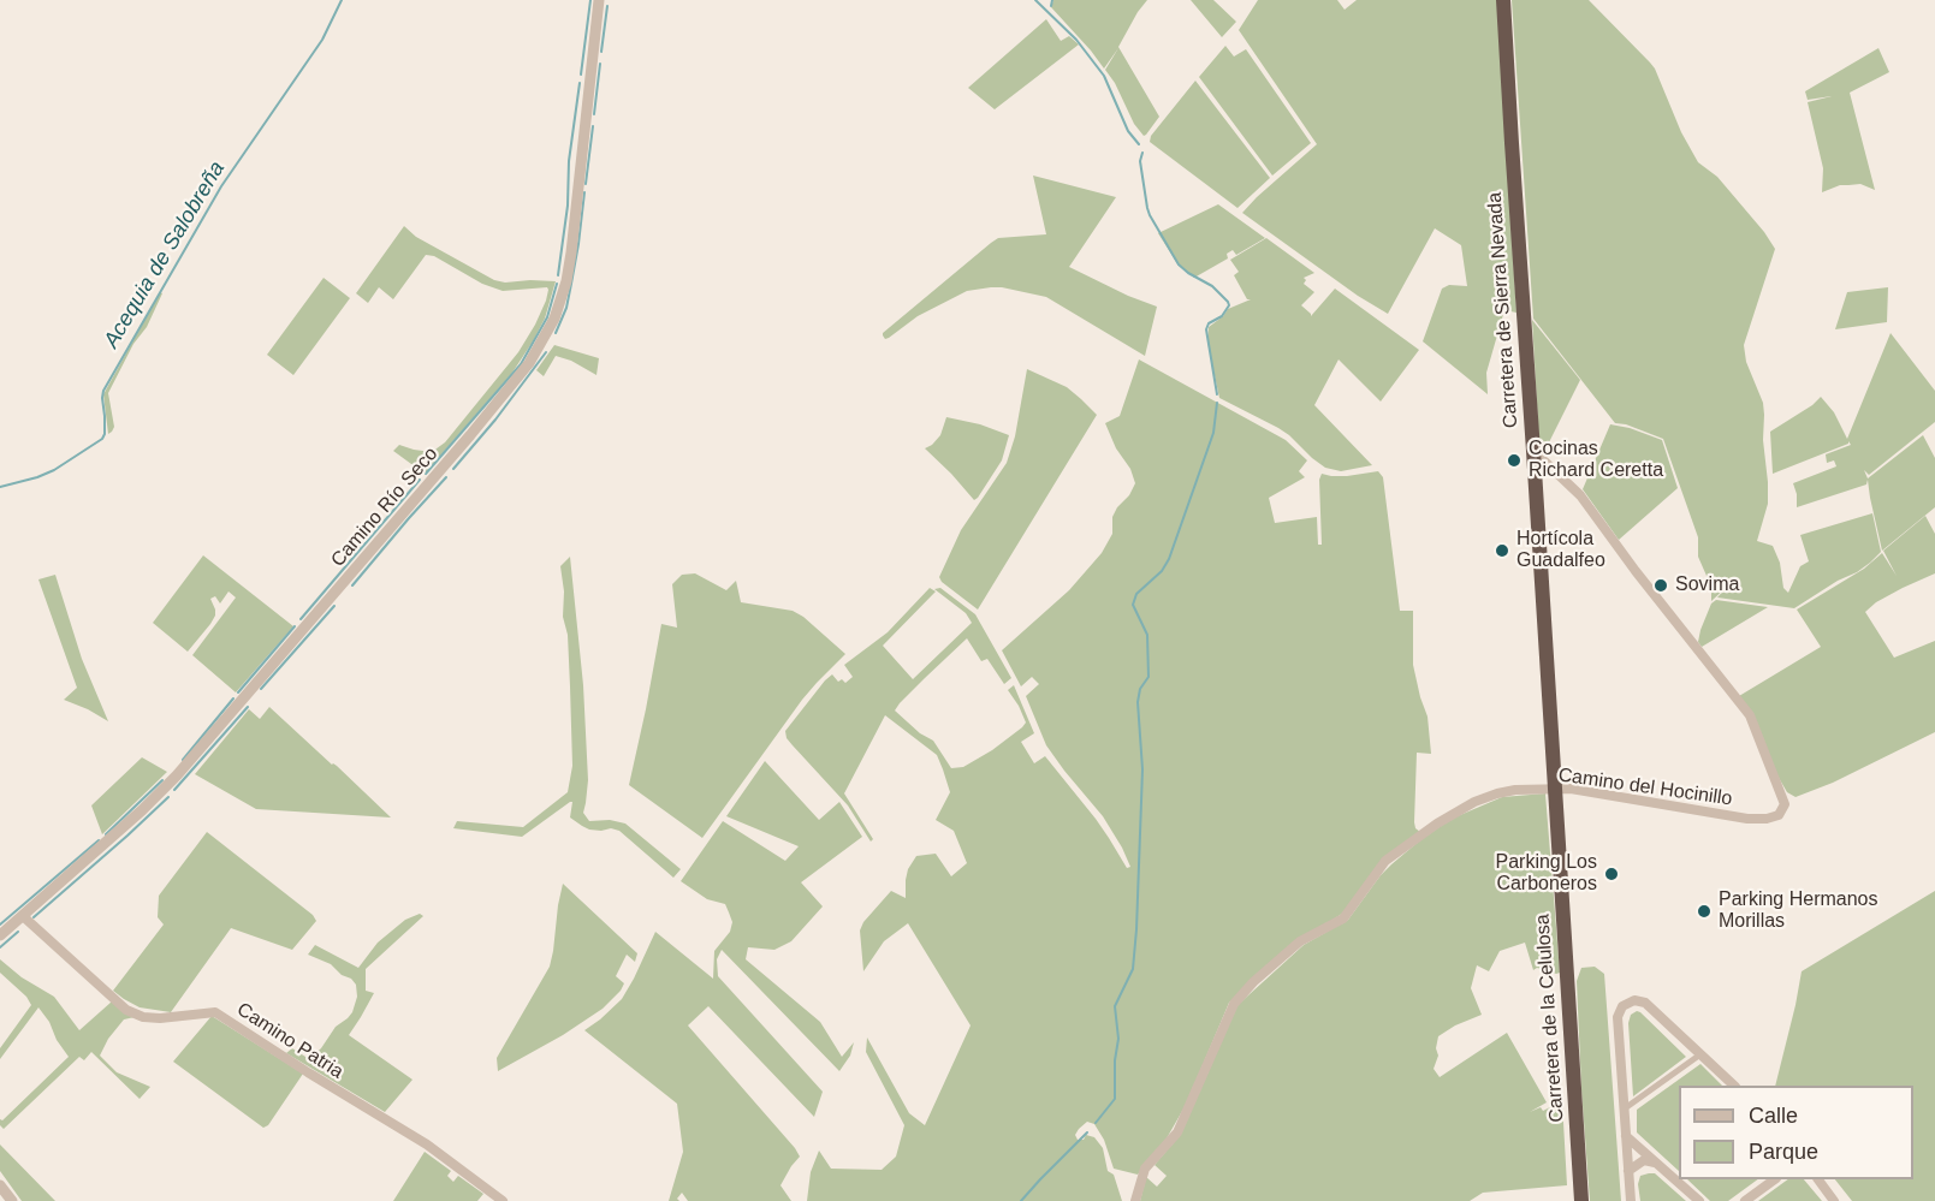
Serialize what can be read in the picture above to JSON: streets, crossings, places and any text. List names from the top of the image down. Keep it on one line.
{"streets":{"highway":["Carretera de Sierra Nevada","Carretera de la Celulosa"],"street":["Camino Río Seco","Camino del Hocinillo","Camino Patria"]},"crossings":[["Carretera de Sierra Nevada","Camino del Hocinillo"],["Carretera de Sierra Nevada","Carretera de la Celulosa"],["Camino Río Seco","Camino Patria"],["Camino del Hocinillo","Carretera de la Celulosa"]],"water":["Acequia de Salobreña"],"places":["Cocinas Richard Ceretta","Hortícola Guadalfeo","Sovima","Parking Los Carboneros","Parking Hermanos Morillas"],"legend":["Calle","Parque"]}
